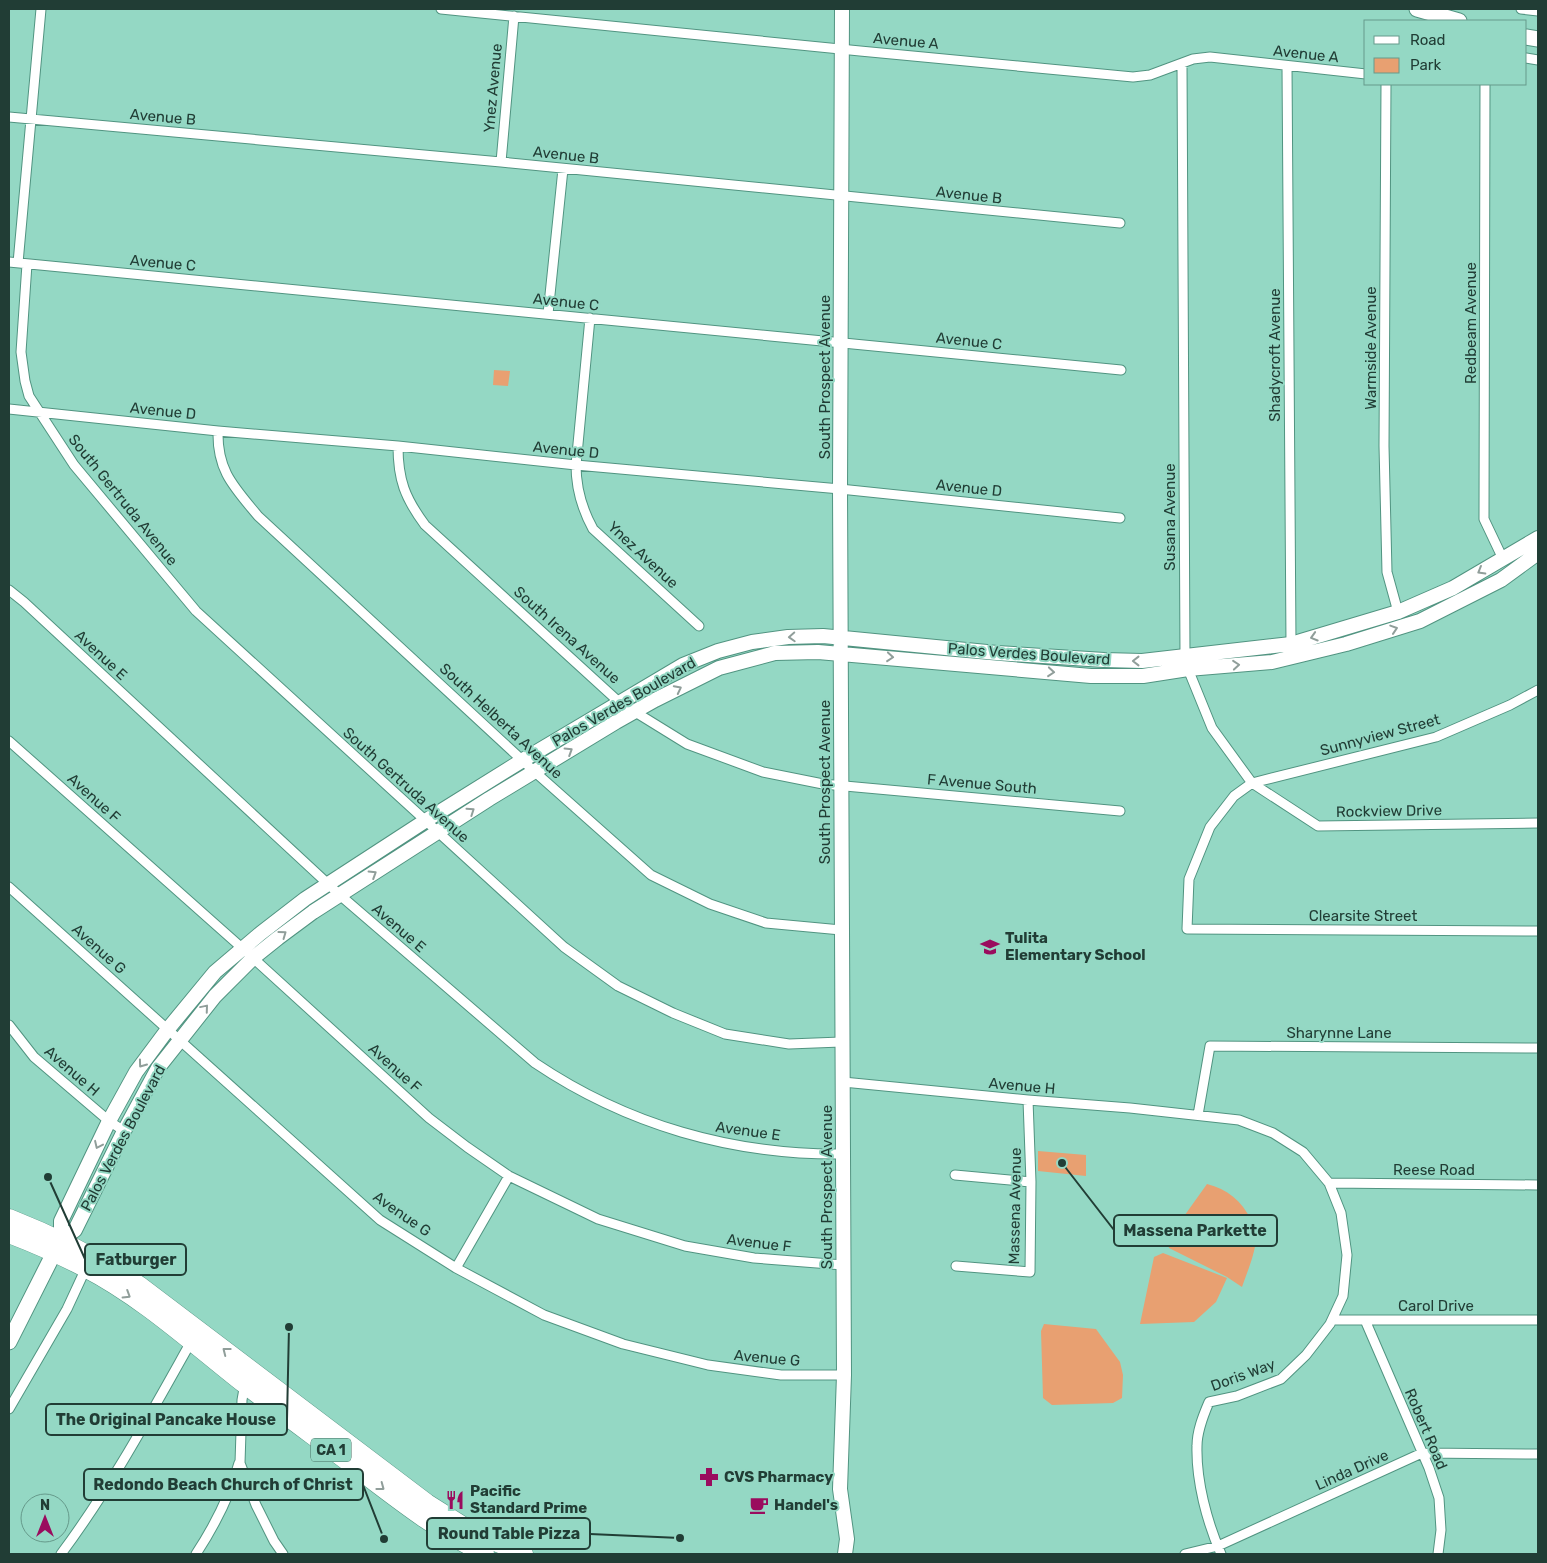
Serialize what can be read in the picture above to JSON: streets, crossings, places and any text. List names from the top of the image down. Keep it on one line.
{"streets":{"highway":["CA 1"],"main road":["South Prospect Avenue","Palos Verdes Boulevard"],"street":["Avenue A","Ynez Avenue","Avenue B","Avenue C","Redbeam Avenue","Warmside Avenue","Shadycroft Avenue","Avenue D","South Gertruda Avenue","Susana Avenue","South Irena Avenue","Avenue E","South Helberta Avenue","Sunnyview Street","F Avenue South","Avenue F","Rockview Drive","Clearsite Street","Avenue G","Sharynne Lane","Avenue H","Reese Road","Massena Avenue","Carol Drive","Doris Way","Robert Road","Linda Drive"]},"crossings":[["Avenue A","Ynez Avenue"],["Avenue A","Shadycroft Avenue"],["Avenue A","South Prospect Avenue"],["Avenue A","Susana Avenue"],["Ynez Avenue","Avenue B"],["Ynez Avenue","Avenue C"],["Ynez Avenue","Avenue D"],["Avenue B","South Prospect Avenue"],["Avenue B","South Gertruda Avenue"],["Avenue C","South Prospect Avenue"],["Avenue C","South Gertruda Avenue"],["Redbeam Avenue","Palos Verdes Boulevard"],["Warmside Avenue","Palos Verdes Boulevard"],["Shadycroft Avenue","Palos Verdes Boulevard"],["South Prospect Avenue","Avenue D"],["South Prospect Avenue","South Gertruda Avenue"],["South Prospect Avenue","South Irena Avenue"],["South Prospect Avenue","Palos Verdes Boulevard"],["South Prospect Avenue","Avenue E"],["South Prospect Avenue","South Helberta Avenue"],["South Prospect Avenue","F Avenue South"],["South Prospect Avenue","Avenue F"],["South Prospect Avenue","Avenue G"],["South Prospect Avenue","Avenue H"],["Avenue D","South Gertruda Avenue"],["Avenue D","South Irena Avenue"],["Avenue D","South Helberta Avenue"],["South Gertruda Avenue","Palos Verdes Boulevard"],["Susana Avenue","Palos Verdes Boulevard"],["Susana Avenue","Sunnyview Street"],["Susana Avenue","Rockview Drive"],["Susana Avenue","Clearsite Street"],["South Irena Avenue","Palos Verdes Boulevard"],["South Irena Avenue","F Avenue South"],["Palos Verdes Boulevard","Avenue E"],["Palos Verdes Boulevard","South Helberta Avenue"],["Palos Verdes Boulevard","Avenue F"],["Palos Verdes Boulevard","Avenue G"],["Palos Verdes Boulevard","Avenue H"],["Palos Verdes Boulevard","CA 1"],["Sunnyview Street","Rockview Drive"],["Sunnyview Street","Clearsite Street"],["Rockview Drive","Clearsite Street"],["Sharynne Lane","Avenue H"],["Sharynne Lane","Doris Way"],["Avenue H","Massena Avenue"],["Avenue H","Doris Way"],["Reese Road","Doris Way"],["Carol Drive","Doris Way"],["Carol Drive","Robert Road"],["Doris Way","Linda Drive"],["Robert Road","Linda Drive"]],"places":{"school or university":["Tulita Elementary School"],"other":["Massena Parkette","Fatburger","The Original Pancake House","Round Table Pizza","Redondo Beach Church of Christ"],"pharmacy":["CVS Pharmacy"],"restaurant":["Pacific Standard Prime"],"cafe":["Handel's"]},"legend":["Road","Park"],"north":"top"}
